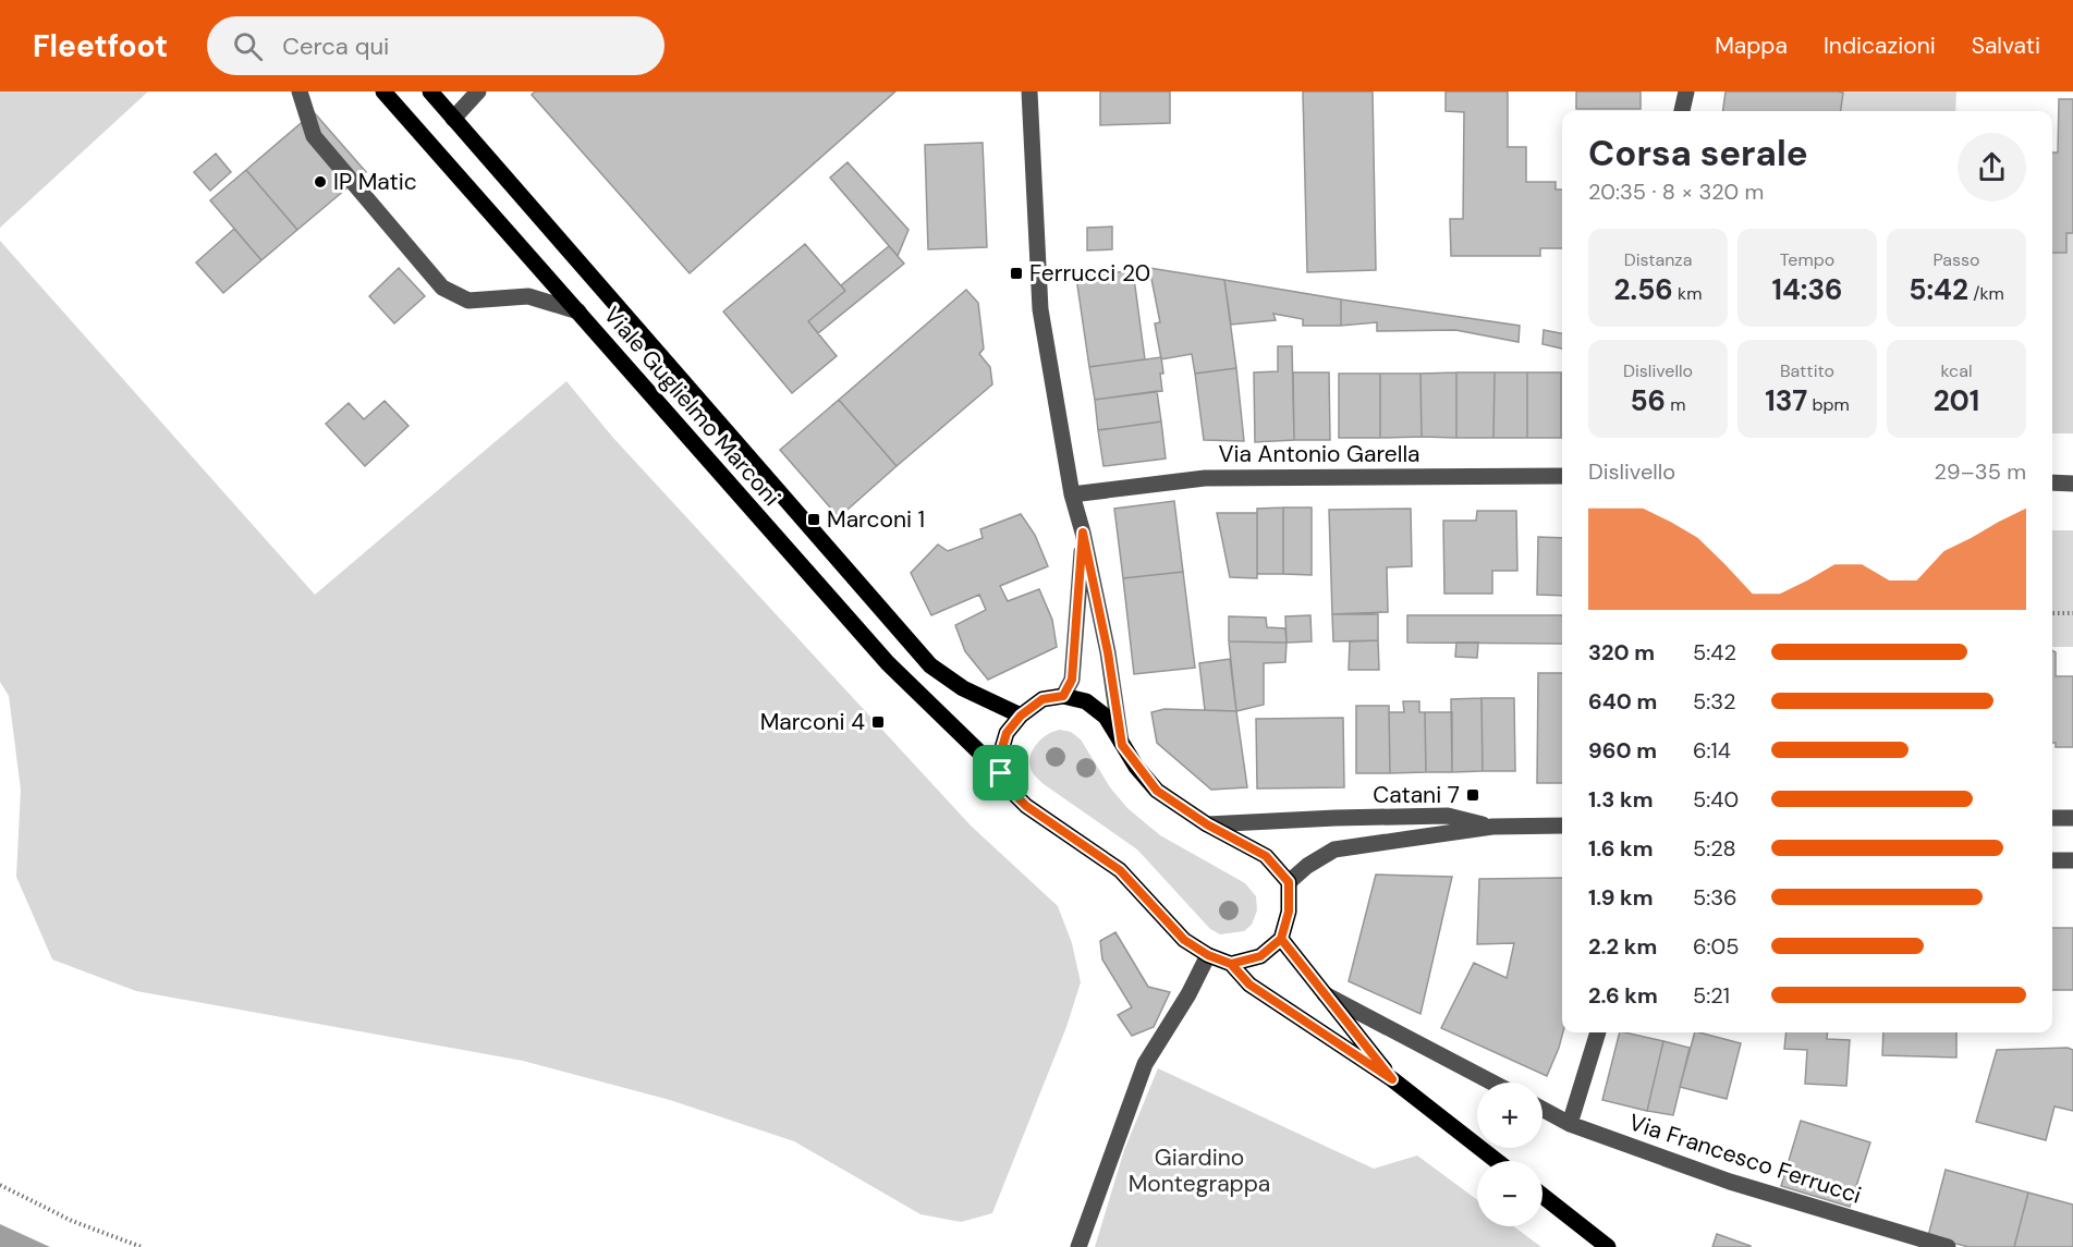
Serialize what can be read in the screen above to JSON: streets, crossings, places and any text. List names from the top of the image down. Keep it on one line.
{"streets":{"main road":["Viale Guglielmo Marconi"],"street":["Via Antonio Garella","Via Francesco Ferrucci"]},"parks":["Giardino Montegrappa"],"places":{"other":["IP Matic"],"transit":["Ferrucci 20","Marconi 1","Marconi 4","Catani 7"]},"page":{"header":"Fleetfoot","search":"Cerca qui","nav":["Mappa","Indicazioni","Salvati"],"heading":["Corsa serale","20:35 · 8 × 320 m"],"stats":[["Distanza","2.56 km"],["Tempo","14:36"],["Passo","5:42 /km"],["Dislivello","56 m"],["Battito","137 bpm"],["kcal","201"]],"chart":["Dislivello","29–35 m"],"list":[{"name":"320 m","note":"5:42"},{"name":"640 m","note":"5:32"},{"name":"960 m","note":"6:14"},{"name":"1.3 km","note":"5:40"},{"name":"1.6 km","note":"5:28"},{"name":"1.9 km","note":"5:36"},{"name":"2.2 km","note":"6:05"},{"name":"2.6 km","note":"5:21"}],"map_buttons":["+","−"]}}
